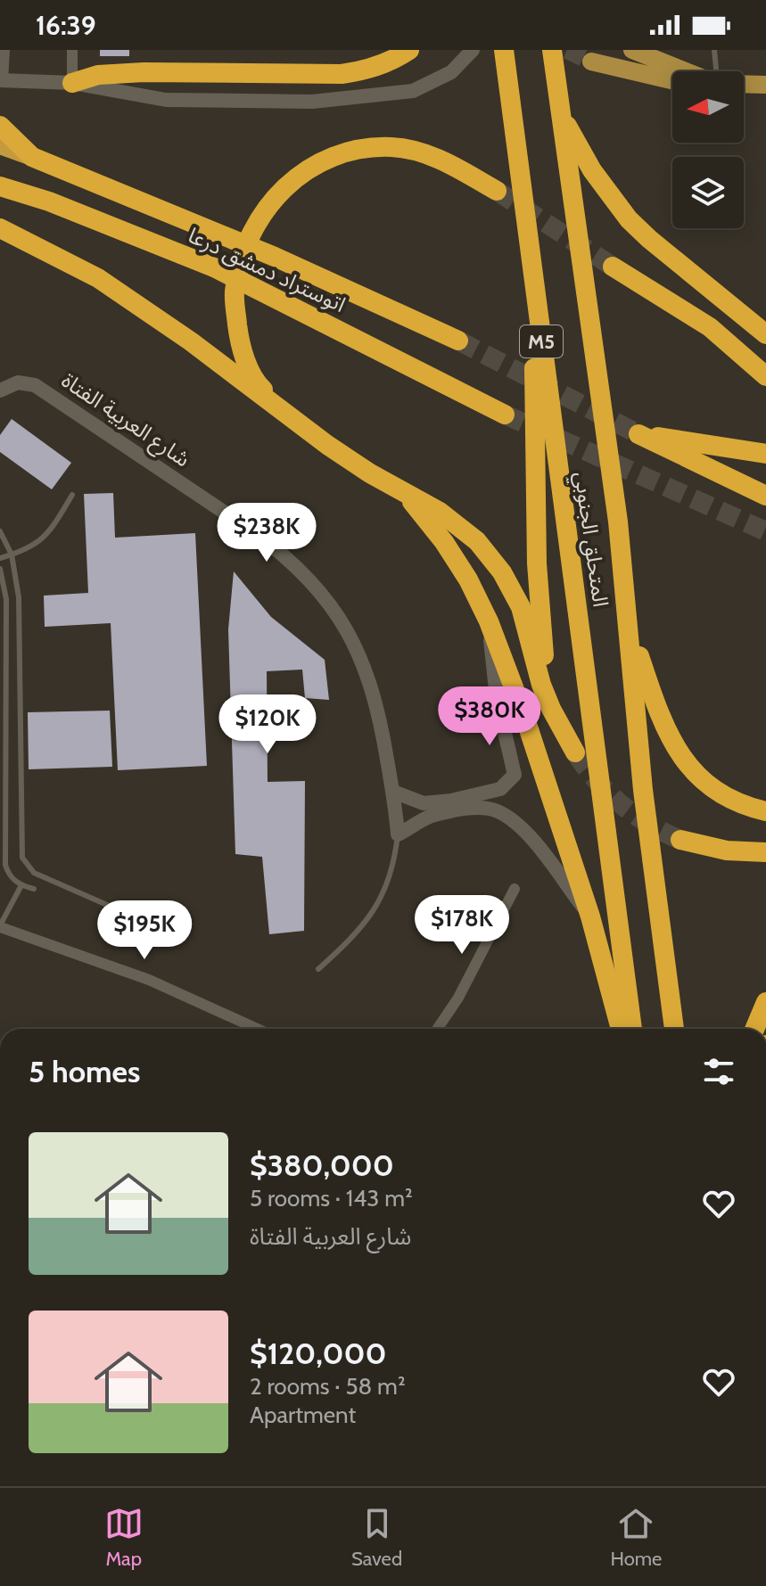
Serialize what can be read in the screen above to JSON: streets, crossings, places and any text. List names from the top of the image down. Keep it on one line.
{"streets":{"highway":["اتوستراد دمشق درعا","M5","المتحلق الجنوبي"],"street":["شارع العربية الفتاة"]},"north":"left","page":{"status":"16:39","price":["$238K","$380K","$120K","$178K","$195K"],"heading":"5 homes","list":[{"name":"$380,000","note":"5 rooms · 143 m² · شارع العربية الفتاة"},{"name":"$120,000","note":"2 rooms · 58 m² · Apartment"}],"tabs":["Map","Saved","Home"]}}
